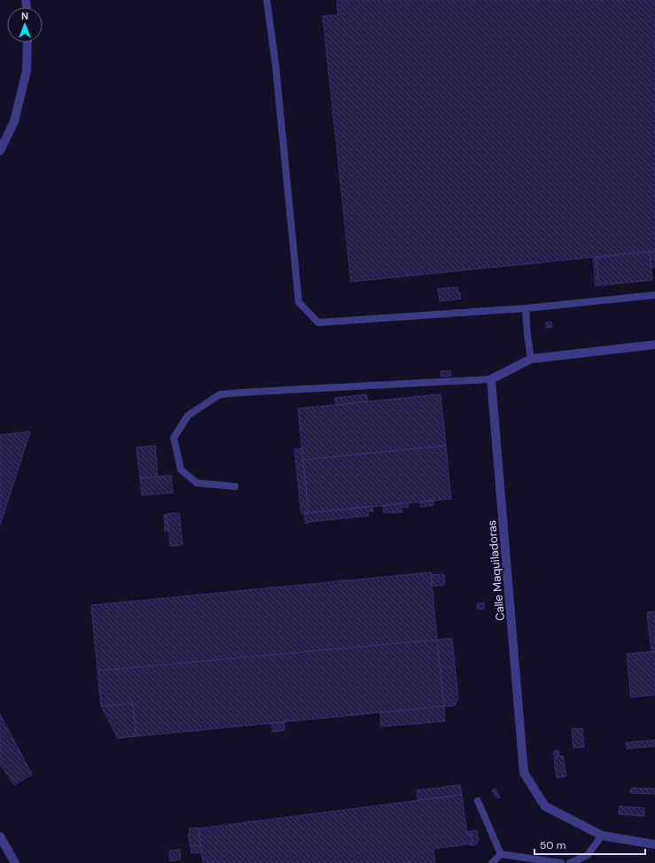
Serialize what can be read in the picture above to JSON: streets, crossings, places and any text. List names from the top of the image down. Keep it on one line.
{"streets":{"street":["Calle Maquiladoras"]},"scale_bar":"50 m","north":"top"}
